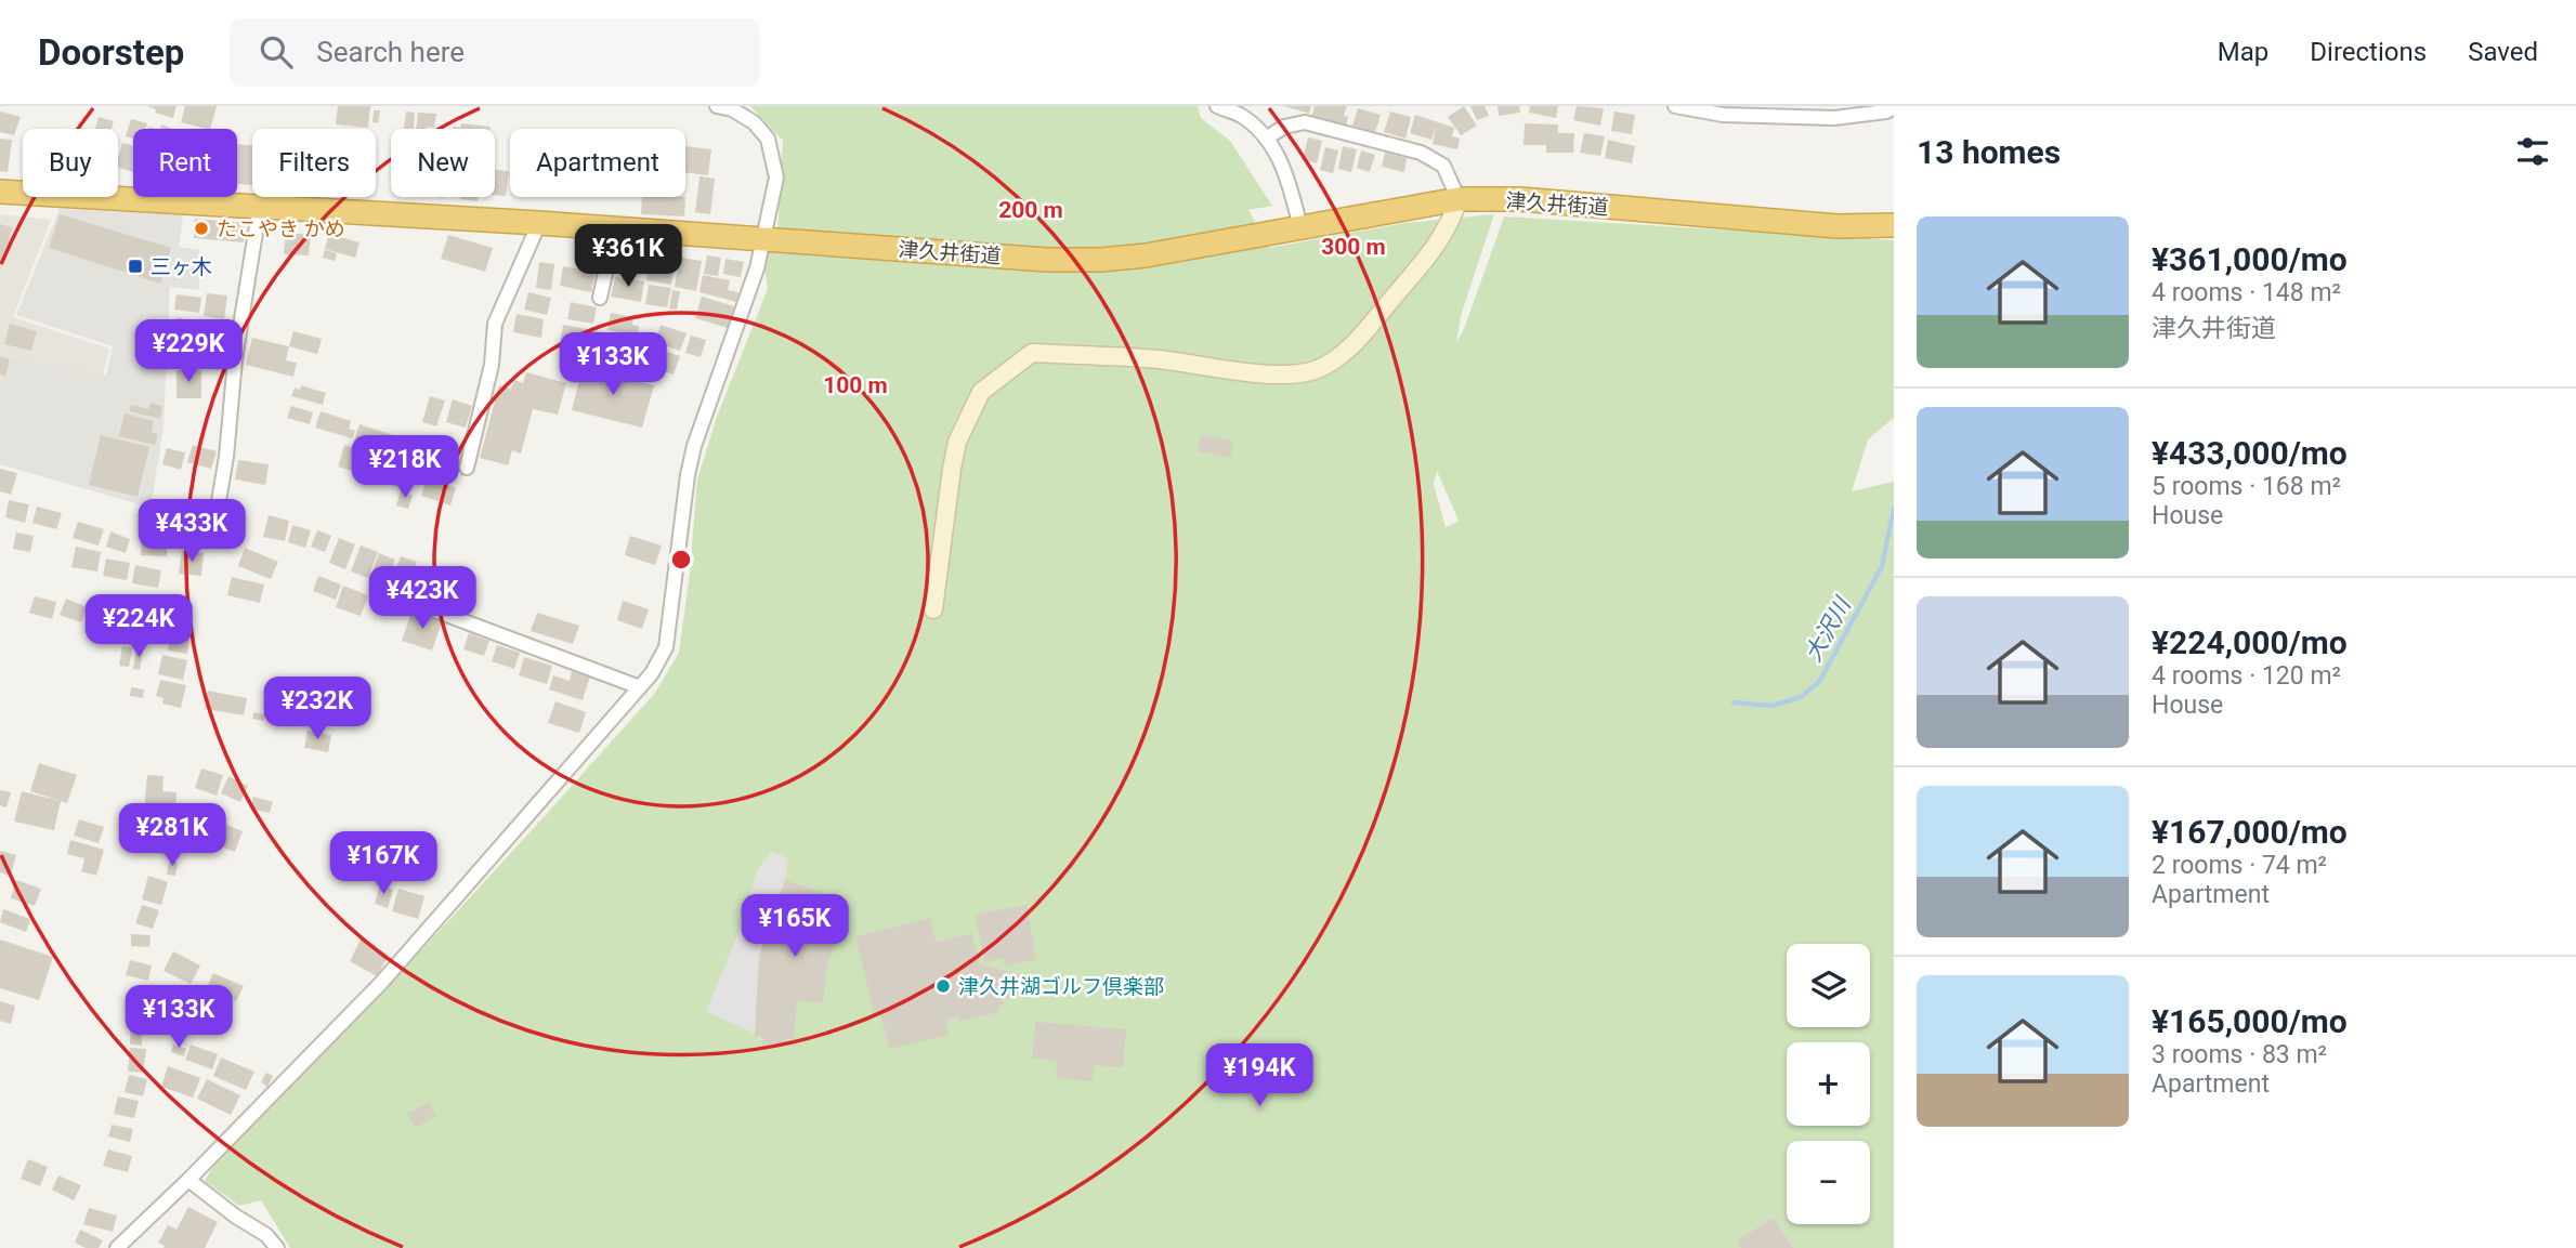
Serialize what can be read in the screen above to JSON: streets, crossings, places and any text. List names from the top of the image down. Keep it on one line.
{"streets":{"highway":["津久井街道"]},"water":["大沢川"],"places":{"other":["たこやき かめ","津久井湖ゴルフ倶楽部"],"transit":["三ヶ木"]},"page":{"header":"Doorstep","search":"Search here","nav":["Map","Directions","Saved"],"heading":"13 homes","chip":["Buy","Rent","Filters","New","Apartment"],"list":[{"name":"¥361,000/mo","note":"4 rooms · 148 m² · 津久井街道"},{"name":"¥433,000/mo","note":"5 rooms · 168 m² · House"},{"name":"¥224,000/mo","note":"4 rooms · 120 m² · House"},{"name":"¥167,000/mo","note":"2 rooms · 74 m² · Apartment"},{"name":"¥165,000/mo","note":"3 rooms · 83 m² · Apartment"}],"price":["¥361K","¥229K","¥133K","¥218K","¥433K","¥423K","¥224K","¥232K","¥281K","¥167K","¥165K","¥133K","¥194K"],"map_buttons":["+","−"]},"rings":["200 m","300 m","100 m"]}
